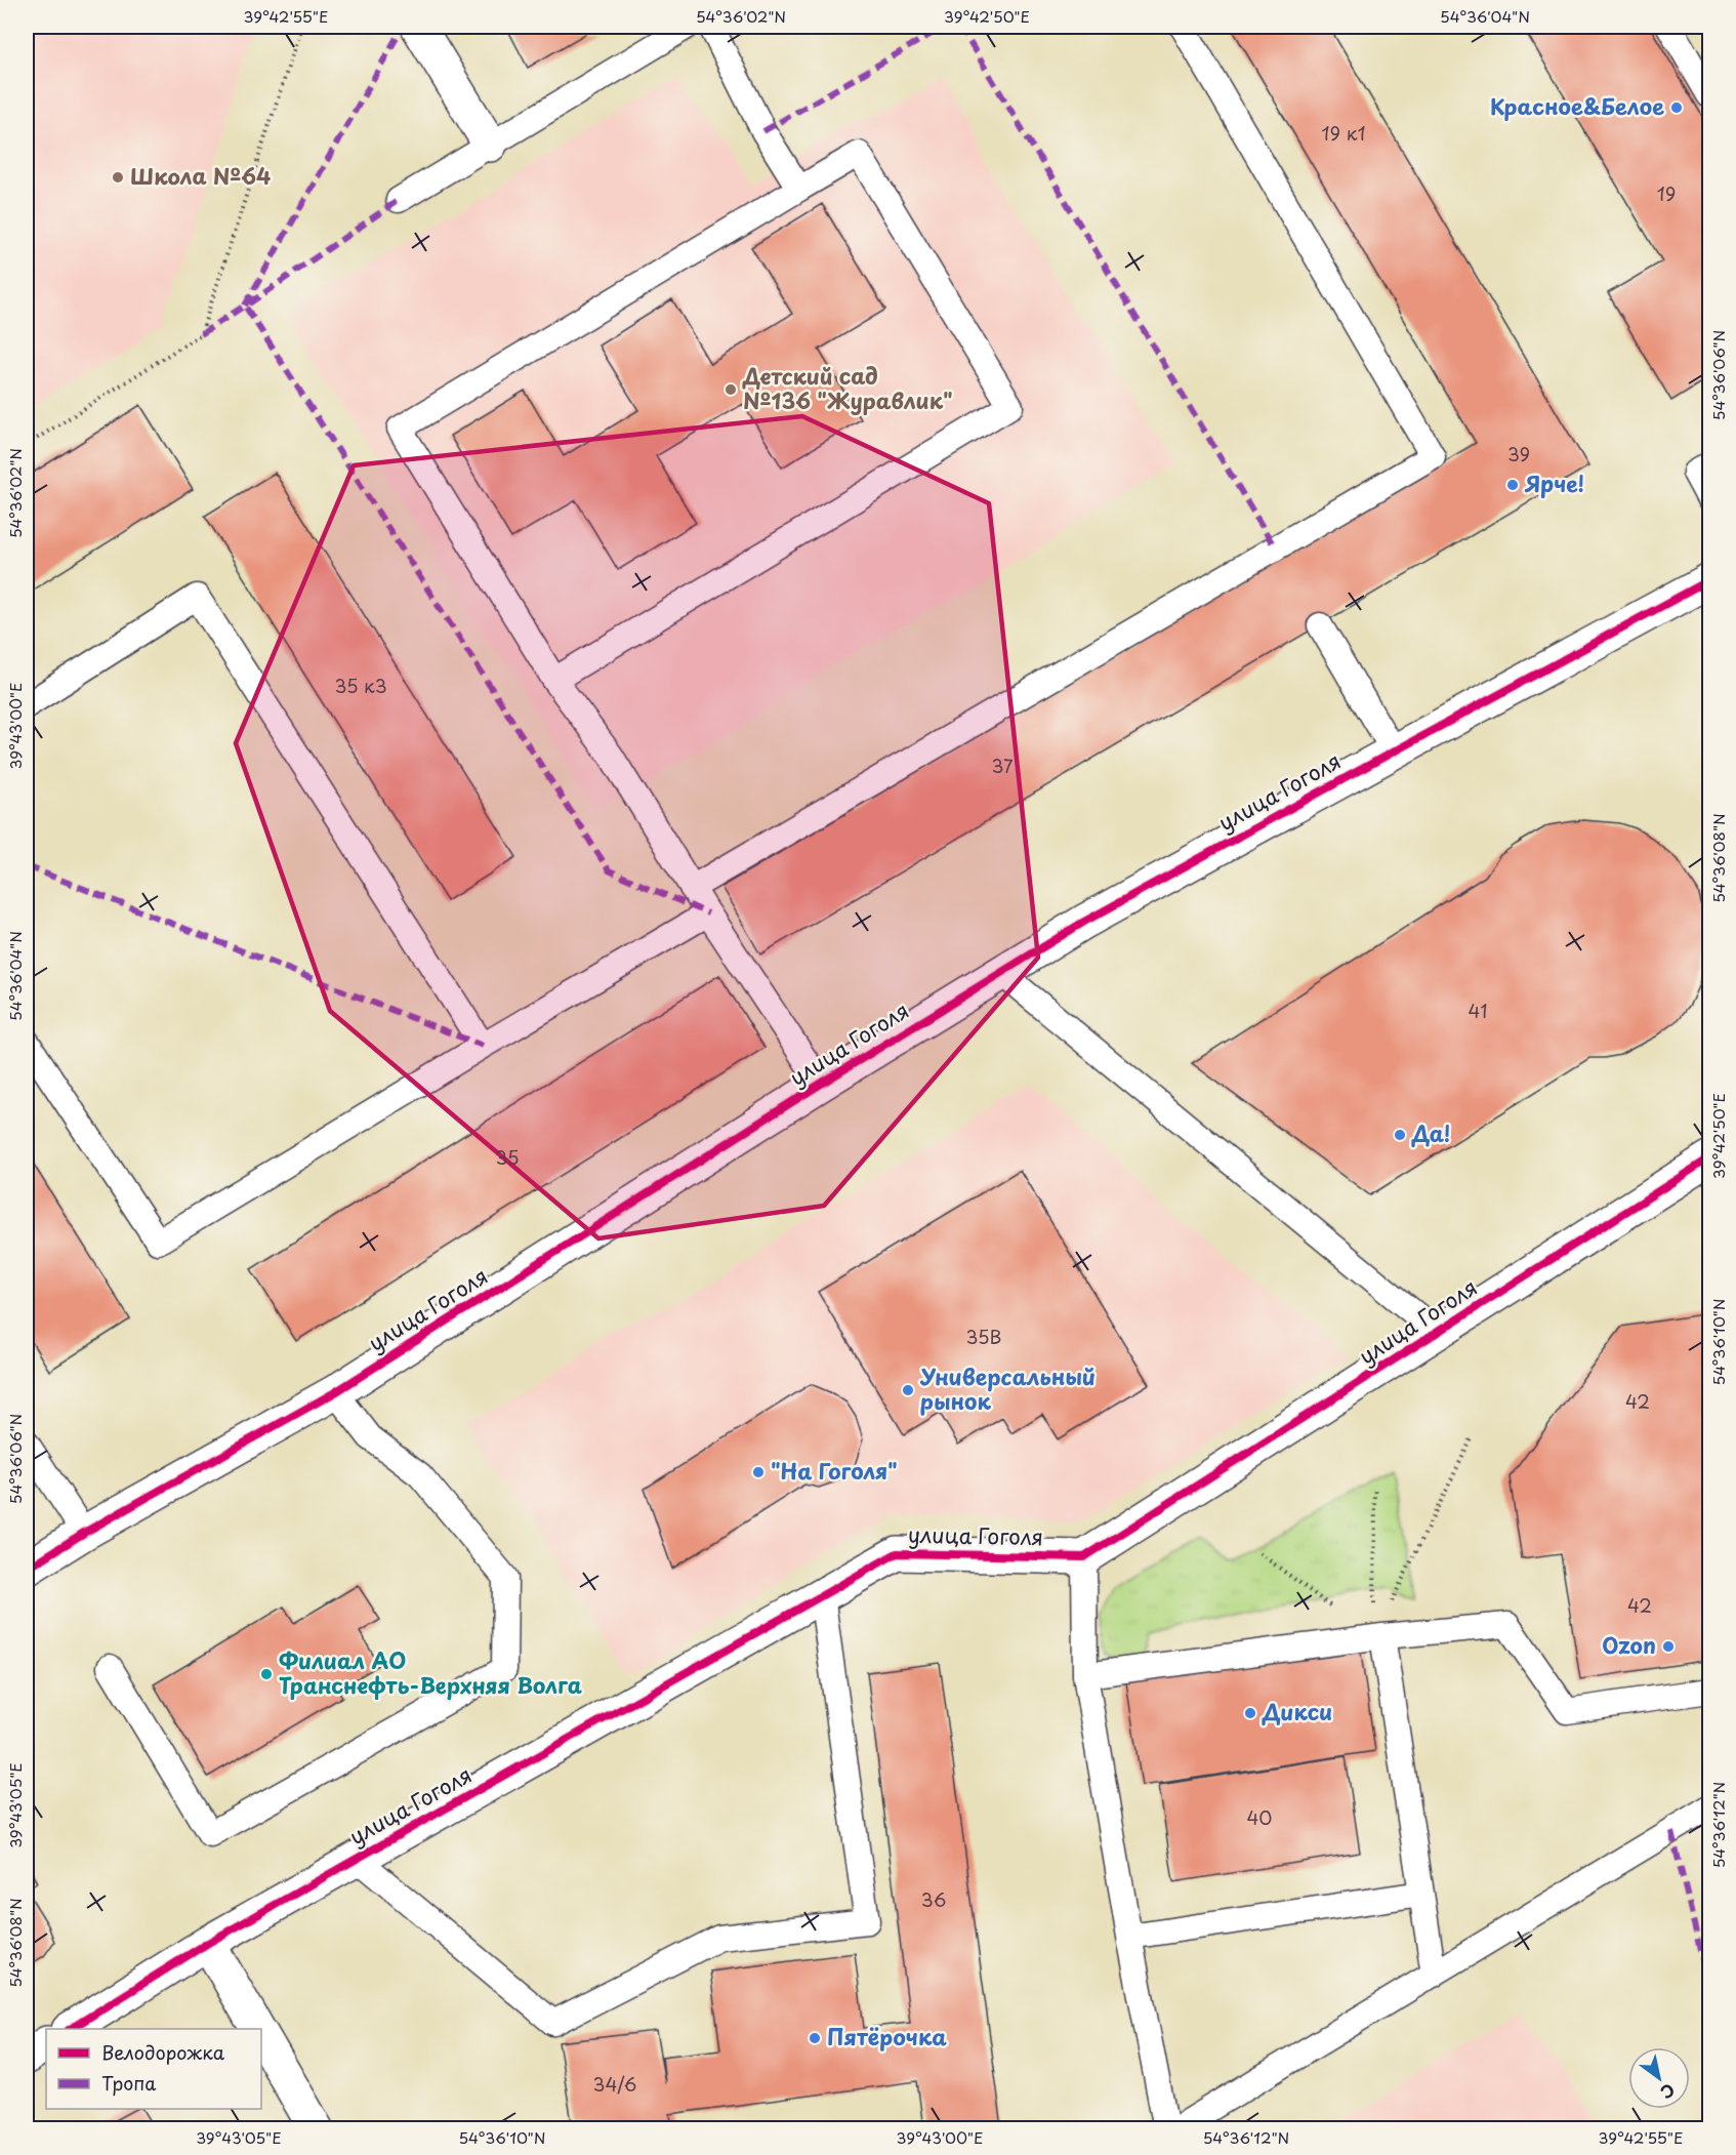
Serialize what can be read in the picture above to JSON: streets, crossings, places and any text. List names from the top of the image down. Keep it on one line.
{"streets":{"street":["улица Гоголя"]},"places":["Красное&Белое","Школа №64","Детский сад №136 \"Журавлик\"","Ярче!","Да!","Универсальный рынок","\"На Гоголя\"","Ozon","Филиал АО Транснефть-Верхняя Волга","Дикси","Пятёрочка"],"house_numbers":["19 к1","19","39","35 к3","37","41","35","35В","42","42","40","36","34/6"],"legend":["Велодорожка","Тропа"],"north":"bottom right","coordinates":["39°42'55\"E","54°36'02\"N","39°42'50\"E","54°36'04\"N","54°36'06\"N","39°43'00\"E","54°36'08\"N","54°36'10\"N","39°43'05\"E","54°36'12\"N"]}
